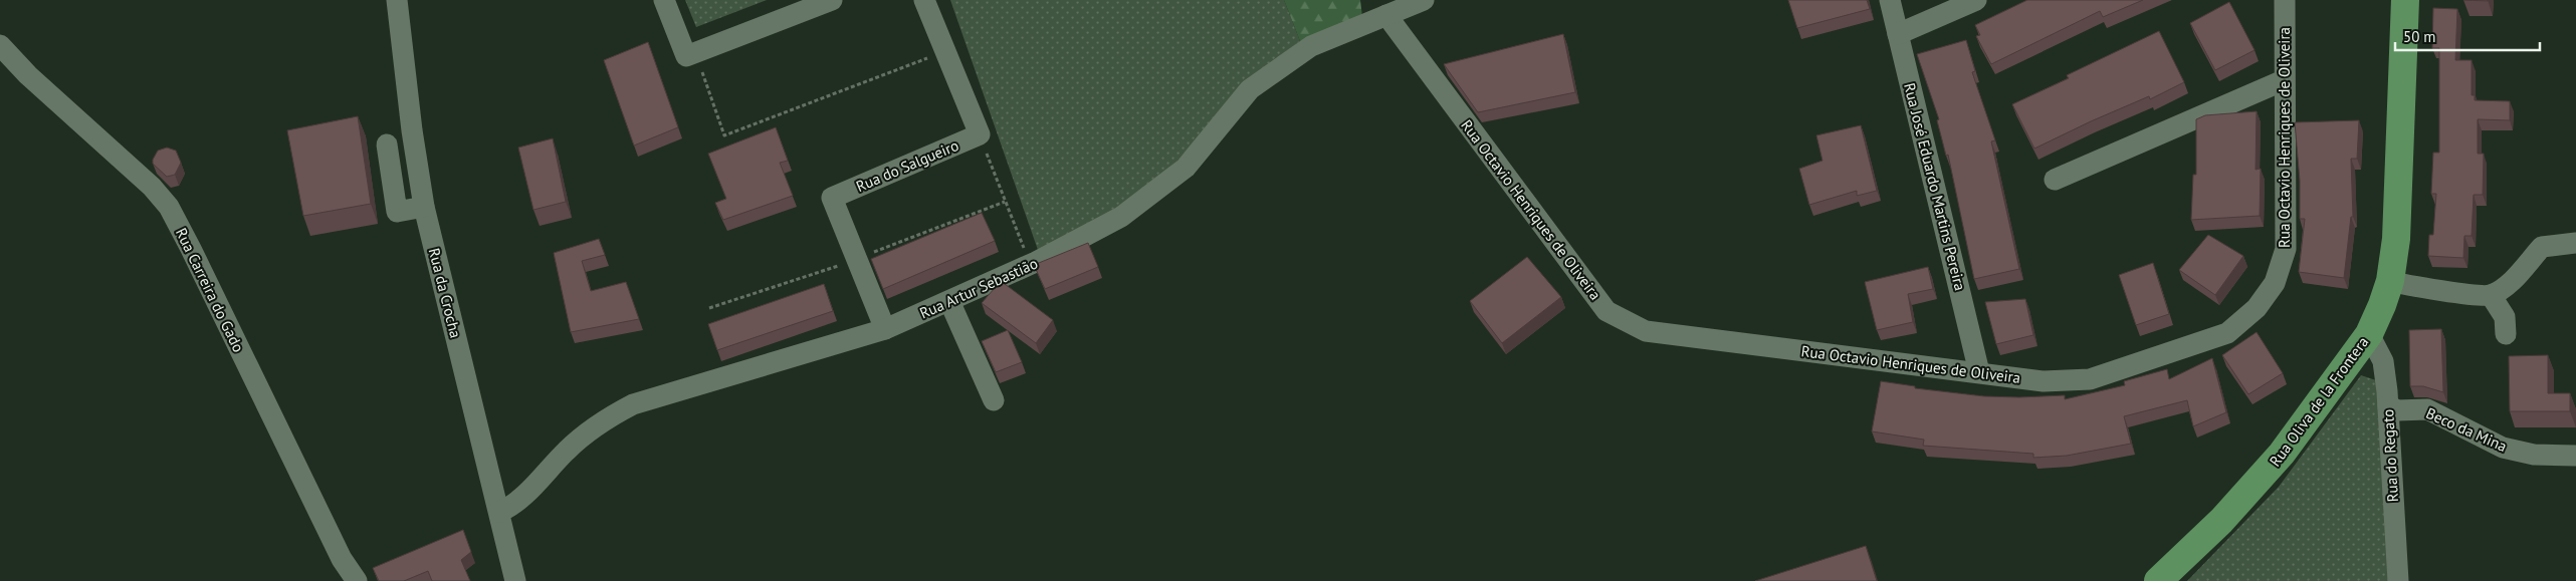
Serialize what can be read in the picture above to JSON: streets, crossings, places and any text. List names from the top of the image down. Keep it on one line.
{"streets":{"main road":["Rua Oliva de la Frontera"],"street":["Rua Octavio Henriques de Oliveira","Rua do Salgueiro","Rua José Eduardo Martins Pereira","Rua Artur Sebastião","Rua Carreira do Gado","Rua da Crocha","Beco da Mina","Rua do Regato"]},"crossings":[["Rua Octavio Henriques de Oliveira","Rua José Eduardo Martins Pereira"],["Rua Octavio Henriques de Oliveira","Rua Artur Sebastião"],["Rua do Salgueiro","Rua Artur Sebastião"],["Rua Artur Sebastião","Rua da Crocha"],["Rua Oliva de la Frontera","Rua do Regato"],["Beco da Mina","Rua do Regato"]],"scale_bar":"50 m"}
